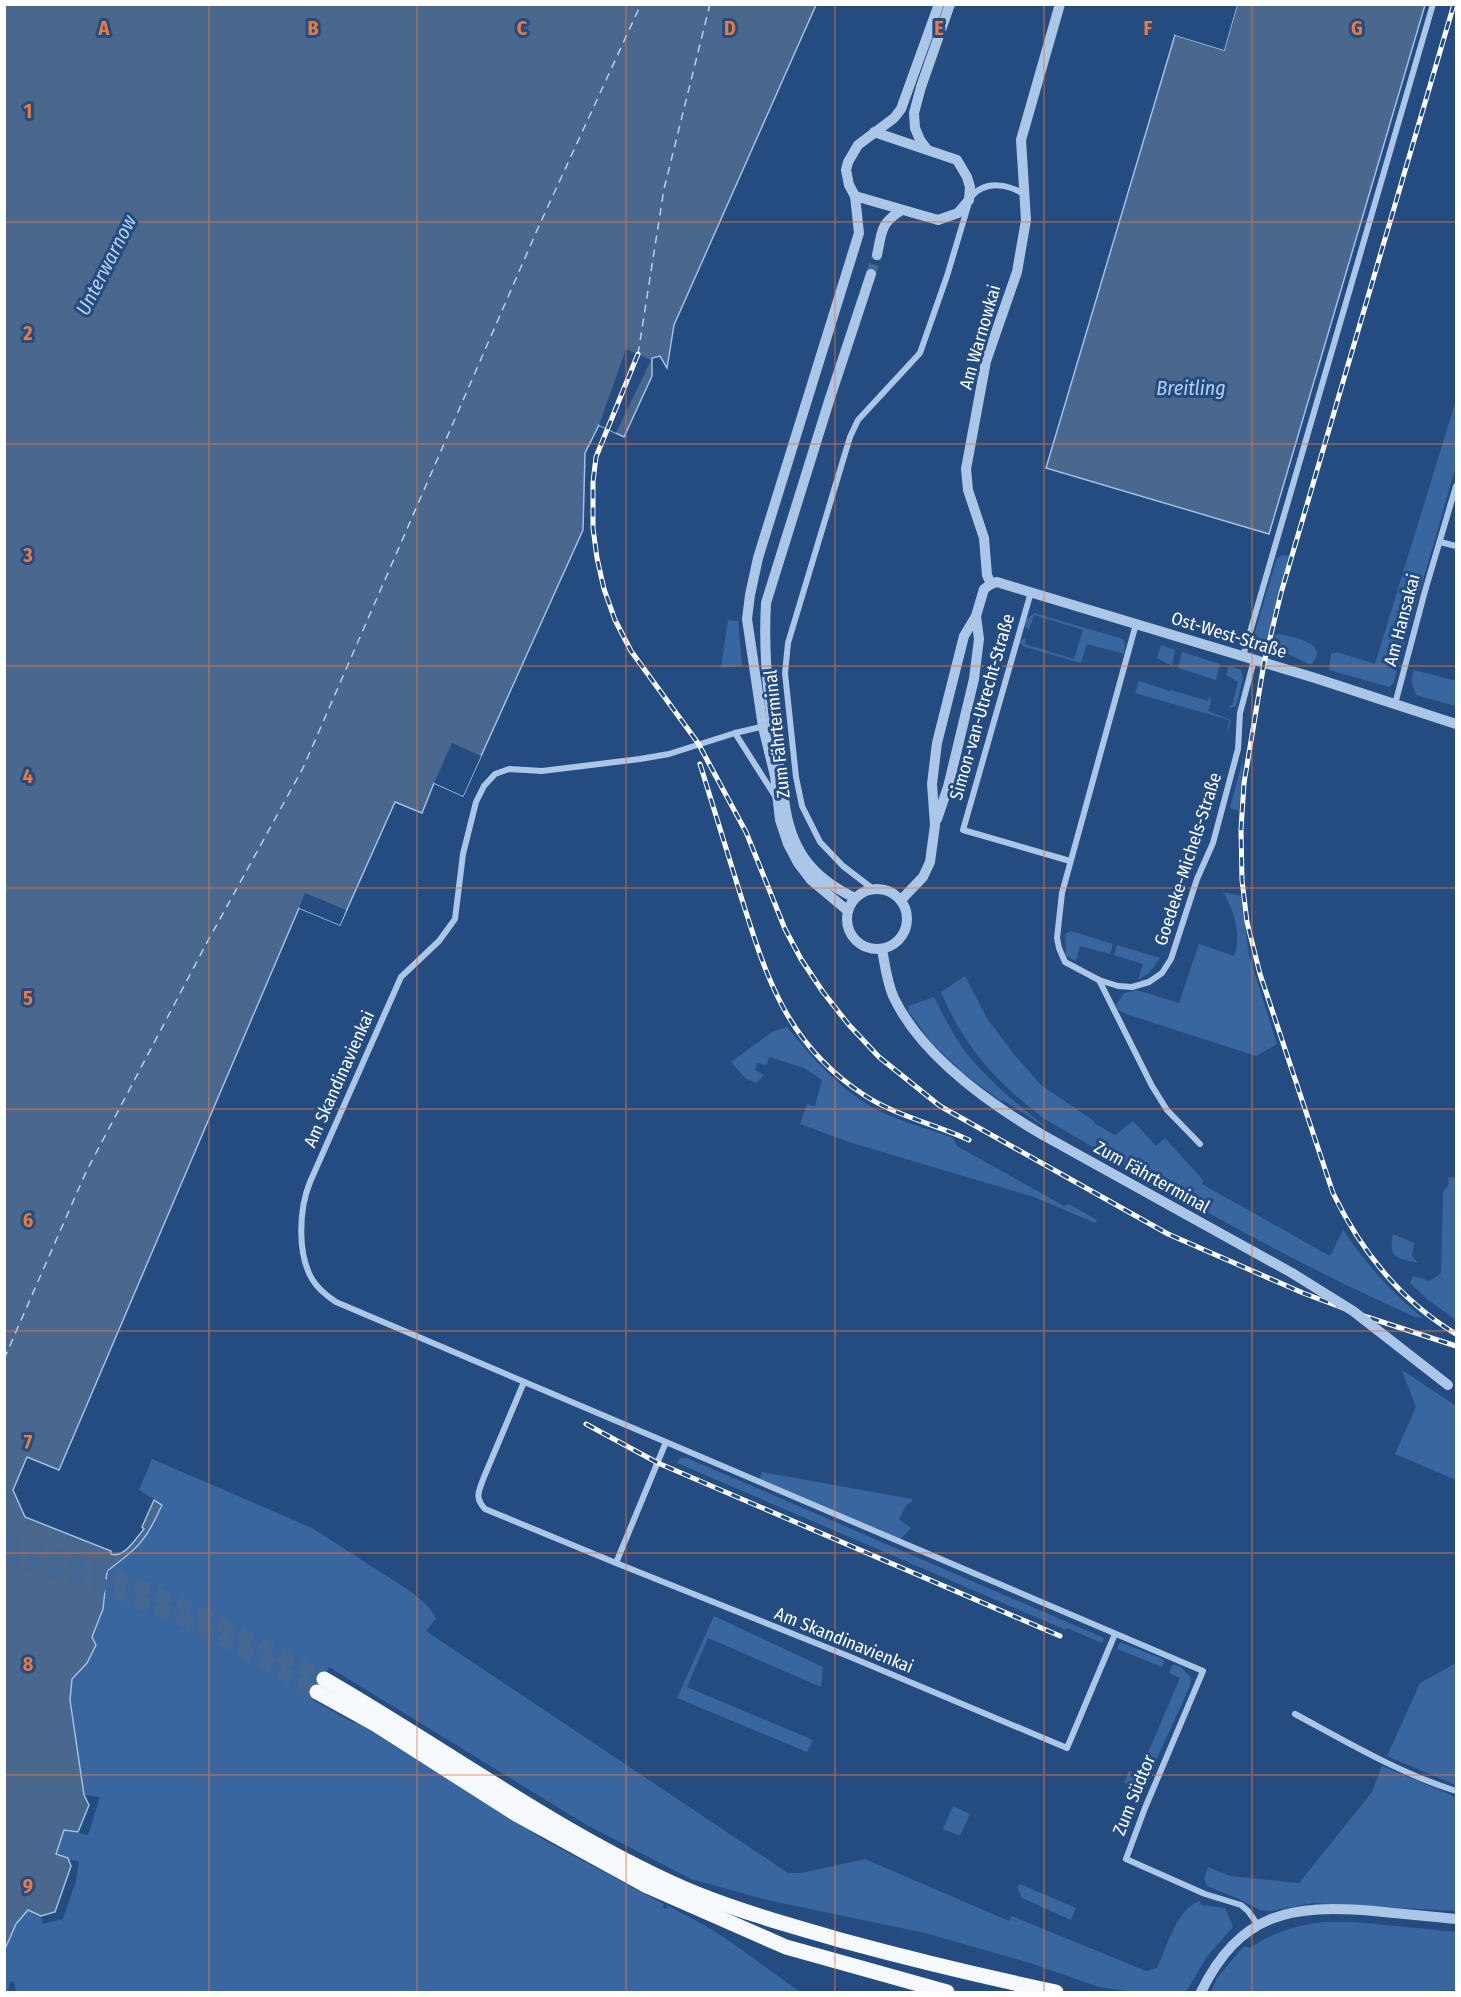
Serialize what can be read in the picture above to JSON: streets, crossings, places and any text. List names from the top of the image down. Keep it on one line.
{"streets":{"street":["Am Warnowkai","Am Hansakai","Ost-West-Straße","Simon-van-Utrecht-Straße","Zum Fährterminal","Goedeke-Michels-Straße","Am Skandinavienkai","Zum Südtor"]},"crossings":[["Am Warnowkai","Ost-West-Straße"],["Am Hansakai","Ost-West-Straße"],["Ost-West-Straße","Simon-van-Utrecht-Straße"],["Ost-West-Straße","Goedeke-Michels-Straße"],["Simon-van-Utrecht-Straße","Goedeke-Michels-Straße"],["Zum Fährterminal","Am Skandinavienkai"],["Am Skandinavienkai","Zum Südtor"]],"water":["Unterwarnow","Breitling"],"grid":{"columns":["A","B","C","D","E","F","G"],"rows":["1","2","3","4","5","6","7","8","9"]}}
